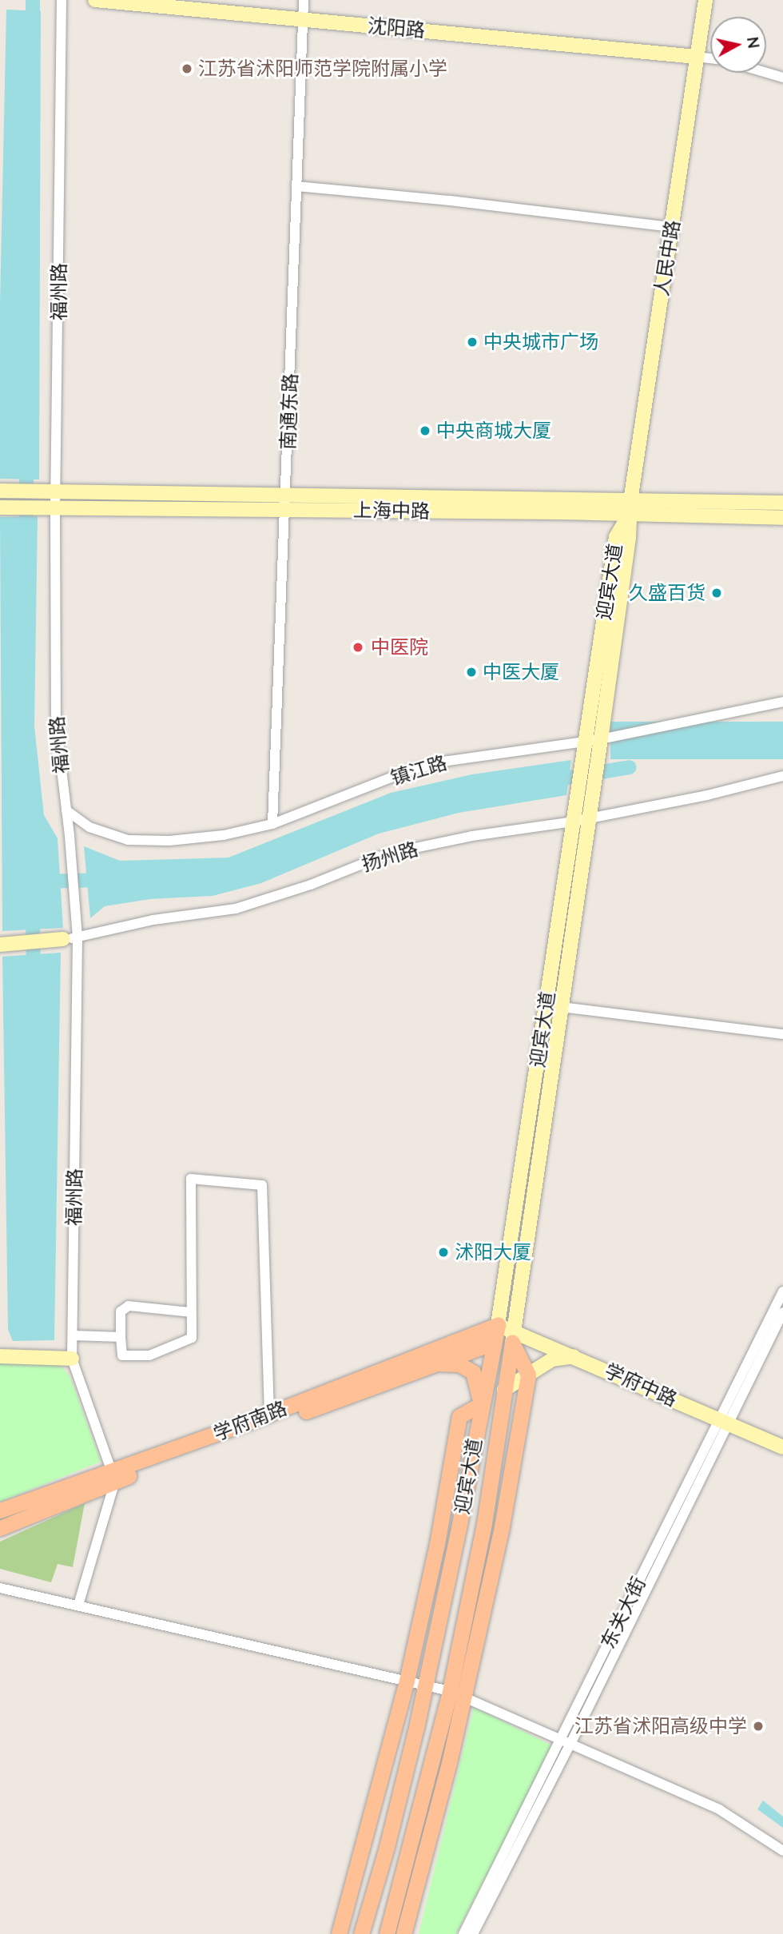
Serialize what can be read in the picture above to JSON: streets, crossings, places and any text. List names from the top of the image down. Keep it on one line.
{"streets":{"main road":["沈阳路","人民中路","上海中路","迎宾大道","扬州路","学府中路","学府南路"],"street":["福州路","南通东路","镇江路","东关大街"]},"crossings":[["沈阳路","人民中路"],["沈阳路","南通东路"],["人民中路","上海中路"],["人民中路","迎宾大道"],["福州路","上海中路"],["福州路","镇江路"],["福州路","扬州路"],["福州路","学府南路"],["南通东路","上海中路"],["南通东路","镇江路"],["上海中路","迎宾大道"],["迎宾大道","镇江路"],["迎宾大道","扬州路"],["迎宾大道","学府中路"],["迎宾大道","学府南路"],["学府中路","东关大街"]],"places":["江苏省沭阳师范学院附属小学","中央城市广场","中央商城大厦","久盛百货","中医院","中医大厦","沭阳大厦","江苏省沭阳高级中学"],"north":"right"}
